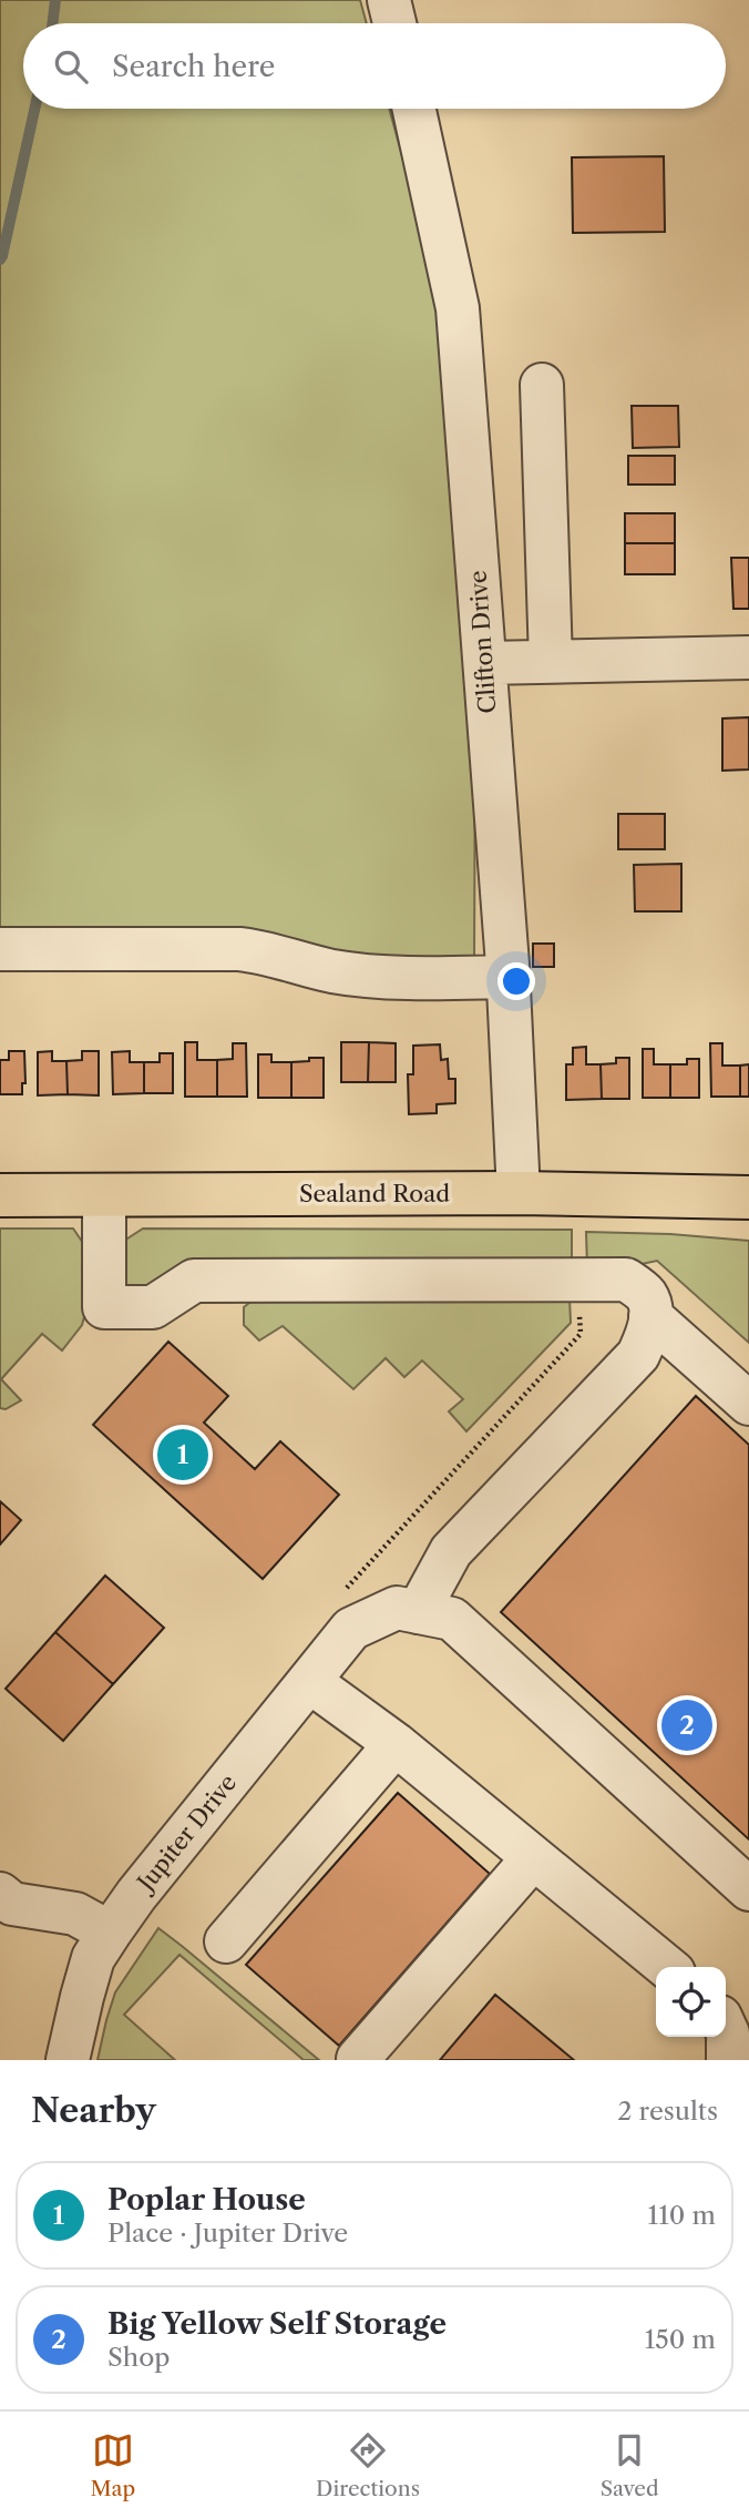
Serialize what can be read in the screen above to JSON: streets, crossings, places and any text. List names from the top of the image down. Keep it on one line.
{"streets":{"main road":["Sealand Road"],"street":["Clifton Drive","Jupiter Drive"]},"crossings":[["Clifton Drive","Sealand Road"]],"page":{"search":"Search here","pins":["1","2"],"heading":["Nearby","2 results"],"list":[{"mark":"1","name":"Poplar House","note":"Place · Jupiter Drive","value":"110 m"},{"mark":"2","name":"Big Yellow Self Storage","note":"Shop","value":"150 m"}],"nav":["Map","Directions","Saved"]}}
